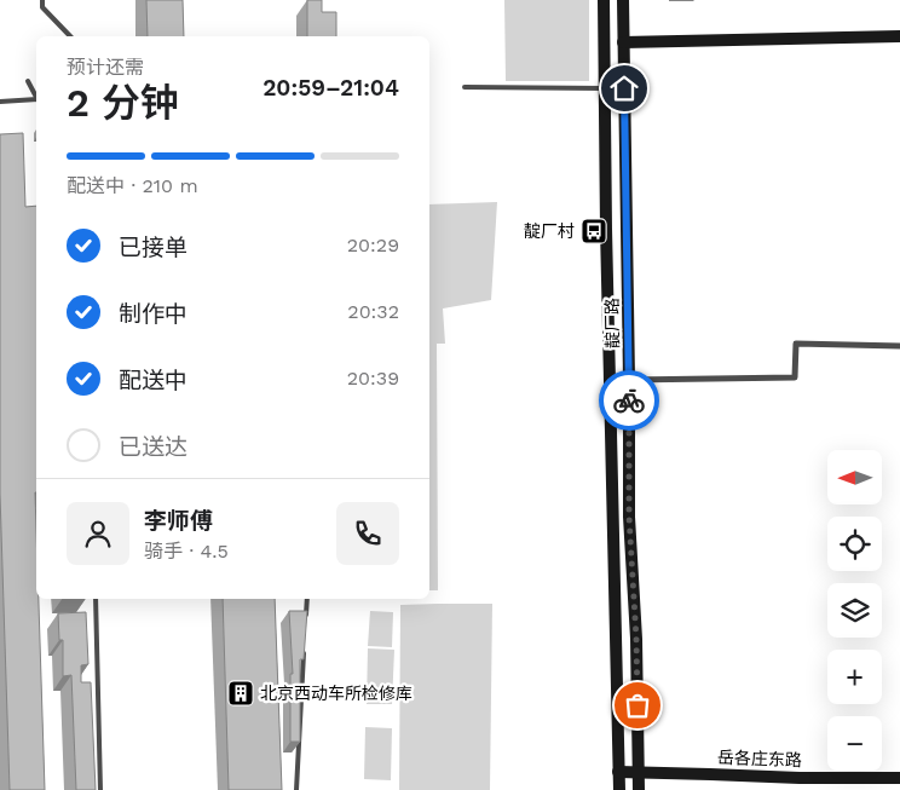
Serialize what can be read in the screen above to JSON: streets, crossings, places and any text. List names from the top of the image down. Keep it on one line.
{"streets":{"main road":["靛厂路","岳各庄东路"]},"crossings":[["靛厂路","岳各庄东路"]],"places":{"bus stop":["靛厂村"],"building":["北京西动车所检修库"]},"north":"left","page":{"heading":["2 分钟","预计还需","20:59–21:04"],"panel":["李师傅","骑手 · 4.5"],"bar":"配送中 · 210 m","list":[["已接单","20:29"],["制作中","20:32"],["配送中","20:39"],"已送达"],"map_buttons":["+","−"]}}
